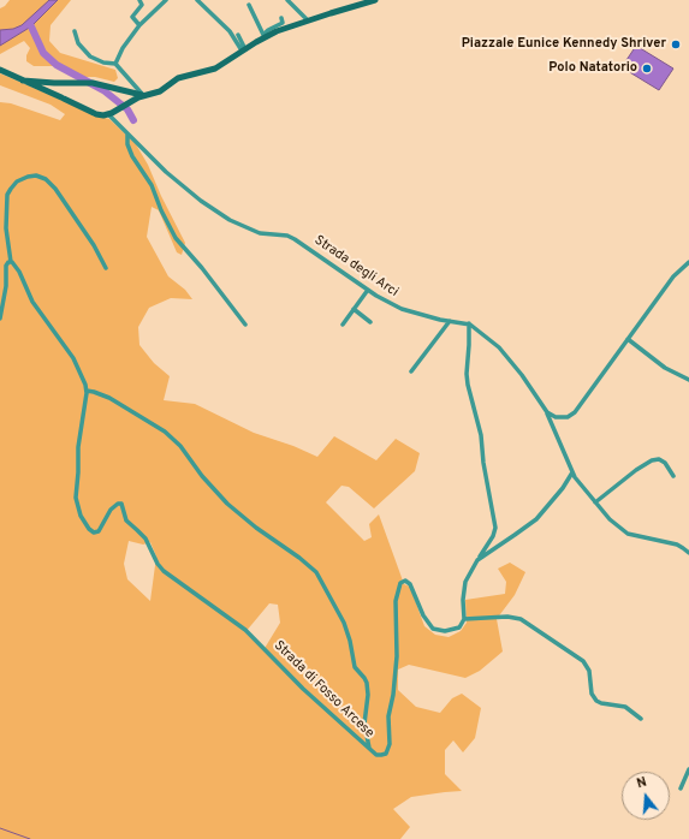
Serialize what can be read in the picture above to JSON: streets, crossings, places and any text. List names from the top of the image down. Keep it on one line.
{"streets":{"street":["Strada degli Arci","Strada di Fosso Arcese"]},"places":["Piazzale Eunice Kennedy Shriver","Polo Natatorio"],"north":"top"}
